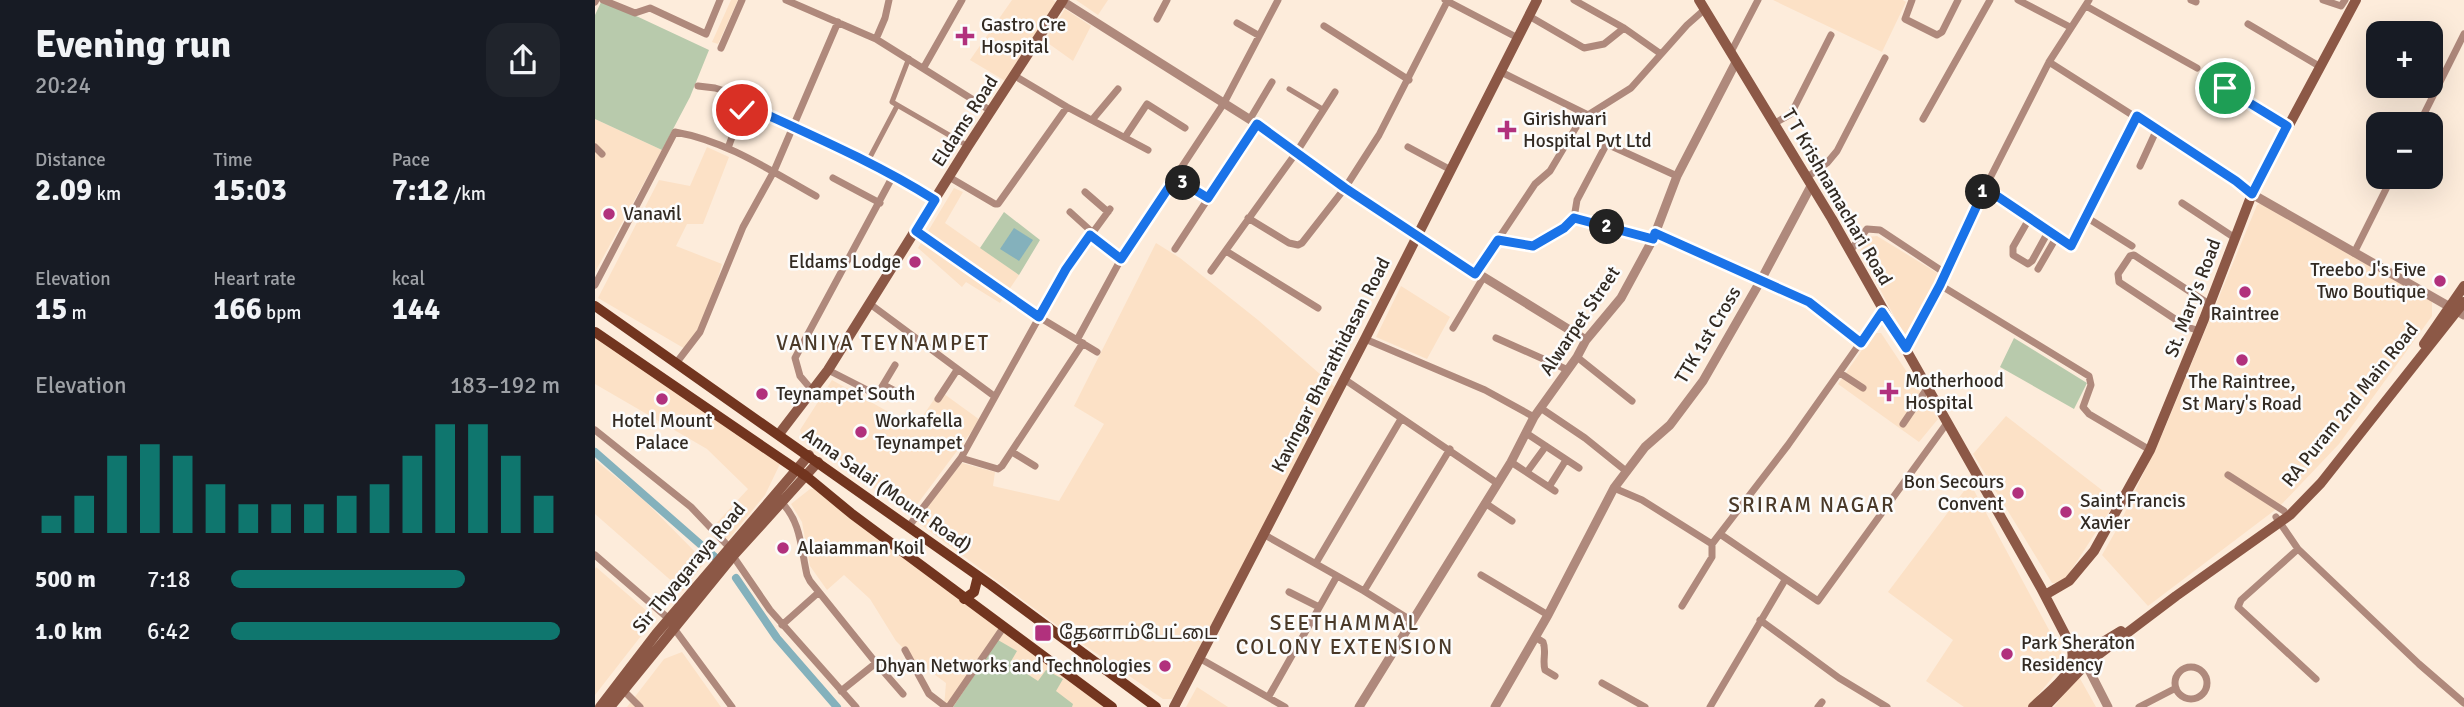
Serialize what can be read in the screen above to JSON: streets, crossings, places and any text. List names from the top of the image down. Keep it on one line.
{"streets":{"main road":["Eldams Road","T T Krishnamachari Road","St. Mary's Road","Kavingar Bharathidasan Road","Anna Salai (Mount Road)","Sir Thyagaraya Road"],"street":["Alwarpet Street","TTK 1st Cross"]},"crossings":[["Eldams Road","Anna Salai (Mount Road)"],["T T Krishnamachari Road","St. Mary's Road"],["T T Krishnamachari Road","Alwarpet Street"],["T T Krishnamachari Road","TTK 1st Cross"],["Anna Salai (Mount Road)","Sir Thyagaraya Road"]],"districts":["VANIYA TEYNAMPET","SRIRAM NAGAR","SEETHAMMAL COLONY EXTENSION"],"places":{"health":["Gastro Cre Hospital","Girishwari Hospital Pvt Ltd","Motherhood Hospital"],"other":["Vanavil","Eldams Lodge","Treebo J's Five Two Boutique","Raintree","The Raintree, St Mary's Road","Teynampet South","Hotel Mount Palace","Workafella Teynampet","Bon Secours Convent","Saint Francis Xavier","Alaiamman Koil","Park Sheraton Residency","Dhyan Networks and Technologies"],"transit":["தேனாம்பேட்டை"]},"page":{"heading":["Evening run","20:24"],"map_buttons":["+","−"],"stats":[["Distance","2.09 km"],["Time","15:03"],["Pace","7:12 /km"],["Elevation","15 m"],["Heart rate","166 bpm"],["kcal","144"]],"pins":["3","1","2"],"chart":["Elevation","183–192 m"],"list":[{"name":"500 m","note":"7:18"},{"name":"1.0 km","note":"6:42"}]}}
